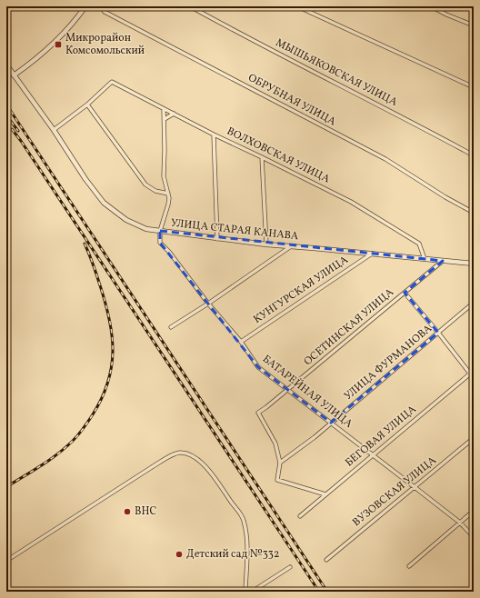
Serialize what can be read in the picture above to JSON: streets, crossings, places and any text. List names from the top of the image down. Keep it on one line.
{"streets":{"street":["МЫШЬЯКОВСКАЯ УЛИЦА","ОБРУБНАЯ УЛИЦА","ВОЛХОВСКАЯ УЛИЦА","УЛИЦА СТАРАЯ КАНАВА","КУНГУРСКАЯ УЛИЦА","ОСЕТИНСКАЯ УЛИЦА","УЛИЦА ФУРМАНОВА","БАТАРЕЙНАЯ УЛИЦА","БЕГОВАЯ УЛИЦА","ВУЗОВСКАЯ УЛИЦА"]},"crossings":[["ВОЛХОВСКАЯ УЛИЦА","УЛИЦА СТАРАЯ КАНАВА"],["УЛИЦА СТАРАЯ КАНАВА","КУНГУРСКАЯ УЛИЦА"],["УЛИЦА СТАРАЯ КАНАВА","ОСЕТИНСКАЯ УЛИЦА"],["УЛИЦА СТАРАЯ КАНАВА","БАТАРЕЙНАЯ УЛИЦА"],["КУНГУРСКАЯ УЛИЦА","БАТАРЕЙНАЯ УЛИЦА"],["ОСЕТИНСКАЯ УЛИЦА","УЛИЦА ФУРМАНОВА"],["ОСЕТИНСКАЯ УЛИЦА","БАТАРЕЙНАЯ УЛИЦА"],["УЛИЦА ФУРМАНОВА","БАТАРЕЙНАЯ УЛИЦА"],["БАТАРЕЙНАЯ УЛИЦА","БЕГОВАЯ УЛИЦА"],["БАТАРЕЙНАЯ УЛИЦА","ВУЗОВСКАЯ УЛИЦА"]],"places":{"transit":["Микрорайон Комсомольский"],"other":["ВНС","Детский сад №332"]}}
